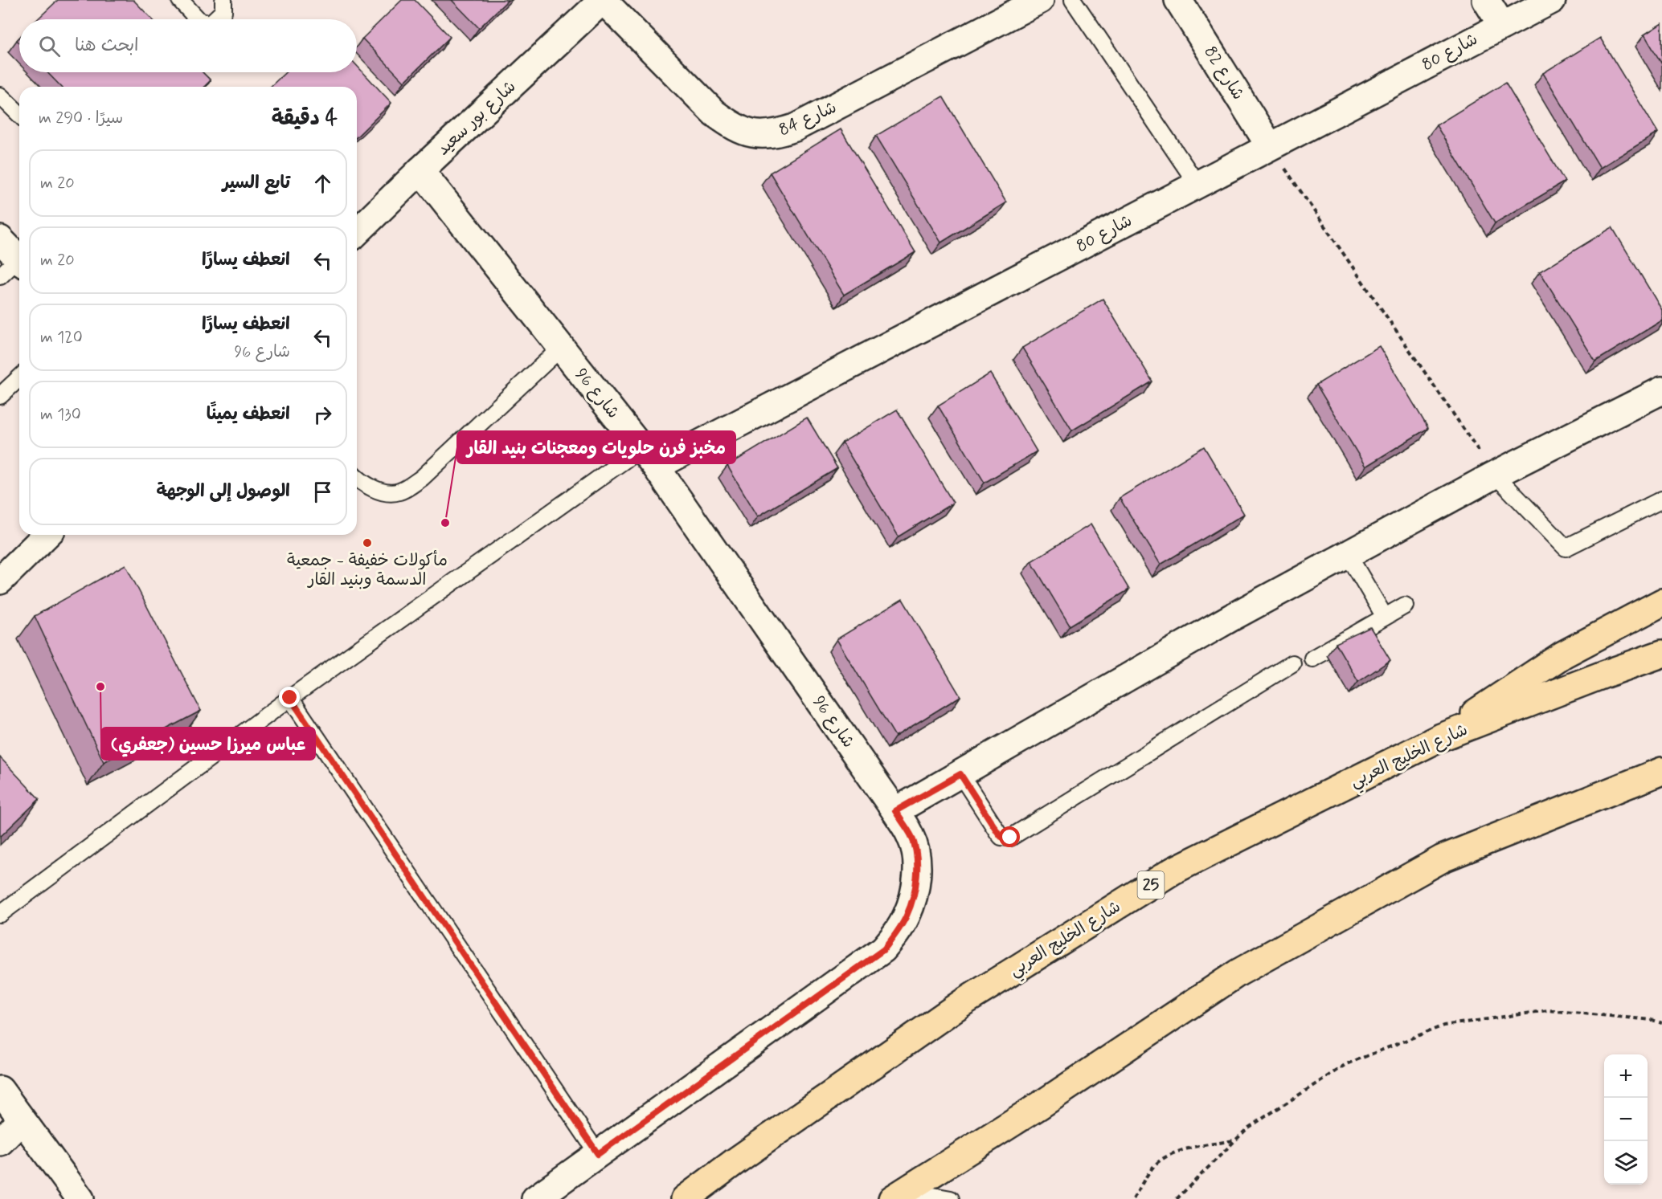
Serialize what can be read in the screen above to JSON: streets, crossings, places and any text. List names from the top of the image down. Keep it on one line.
{"streets":{"main road":["شارع الخليج العربي","25"],"street":["شارع 80","شارع 82","شارع بور سعيد","شارع 84","شارع 96"]},"crossings":[["شارع 80","شارع 82"],["شارع 80","شارع 96"],["شارع بور سعيد","شارع 84"],["شارع بور سعيد","شارع 96"]],"places":["مخبز فرن حلويات ومعجنات بنيد القار","مأكولات خفيفة - جمعية الدسمة وبنيد القار","عباس ميرزا حسين (جعفري)"],"page":{"search":"ابحث هنا","heading":["4 دقيقة","سيرًا · 290 m"],"list":[["تابع السير","20 m"],["انعطف يسارًا","20 m"],["انعطف يسارًا","شارع 96","120 m"],["انعطف يمينًا","130 m"],"الوصول إلى الوجهة"],"map_buttons":["+","−"]}}
